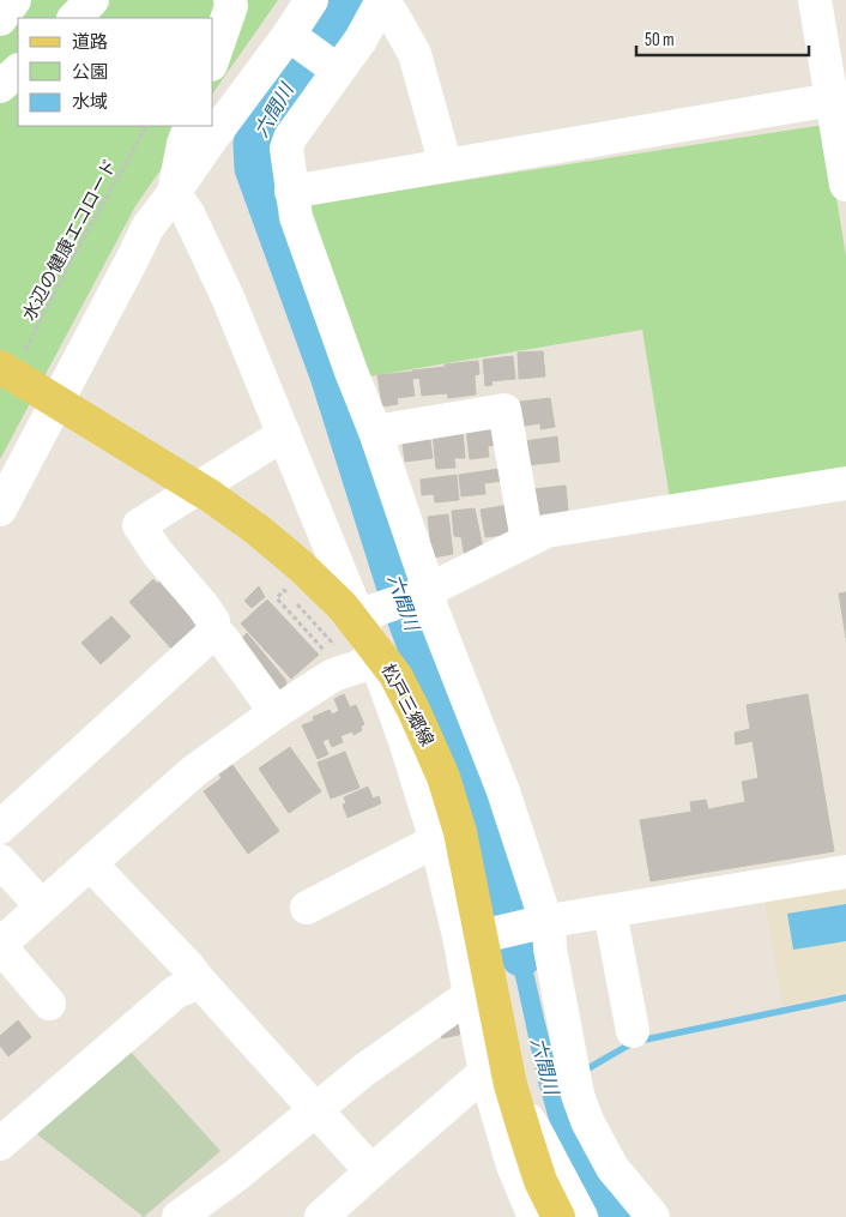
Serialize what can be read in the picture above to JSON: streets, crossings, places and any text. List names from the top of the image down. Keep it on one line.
{"streets":{"main road":["松戸三郷線"],"path":["水辺の健康エコロード"]},"crossings":[["水辺の健康エコロード","松戸三郷線"]],"water":["六間川"],"legend":["道路","公園","水域"],"scale_bar":"50 m"}
